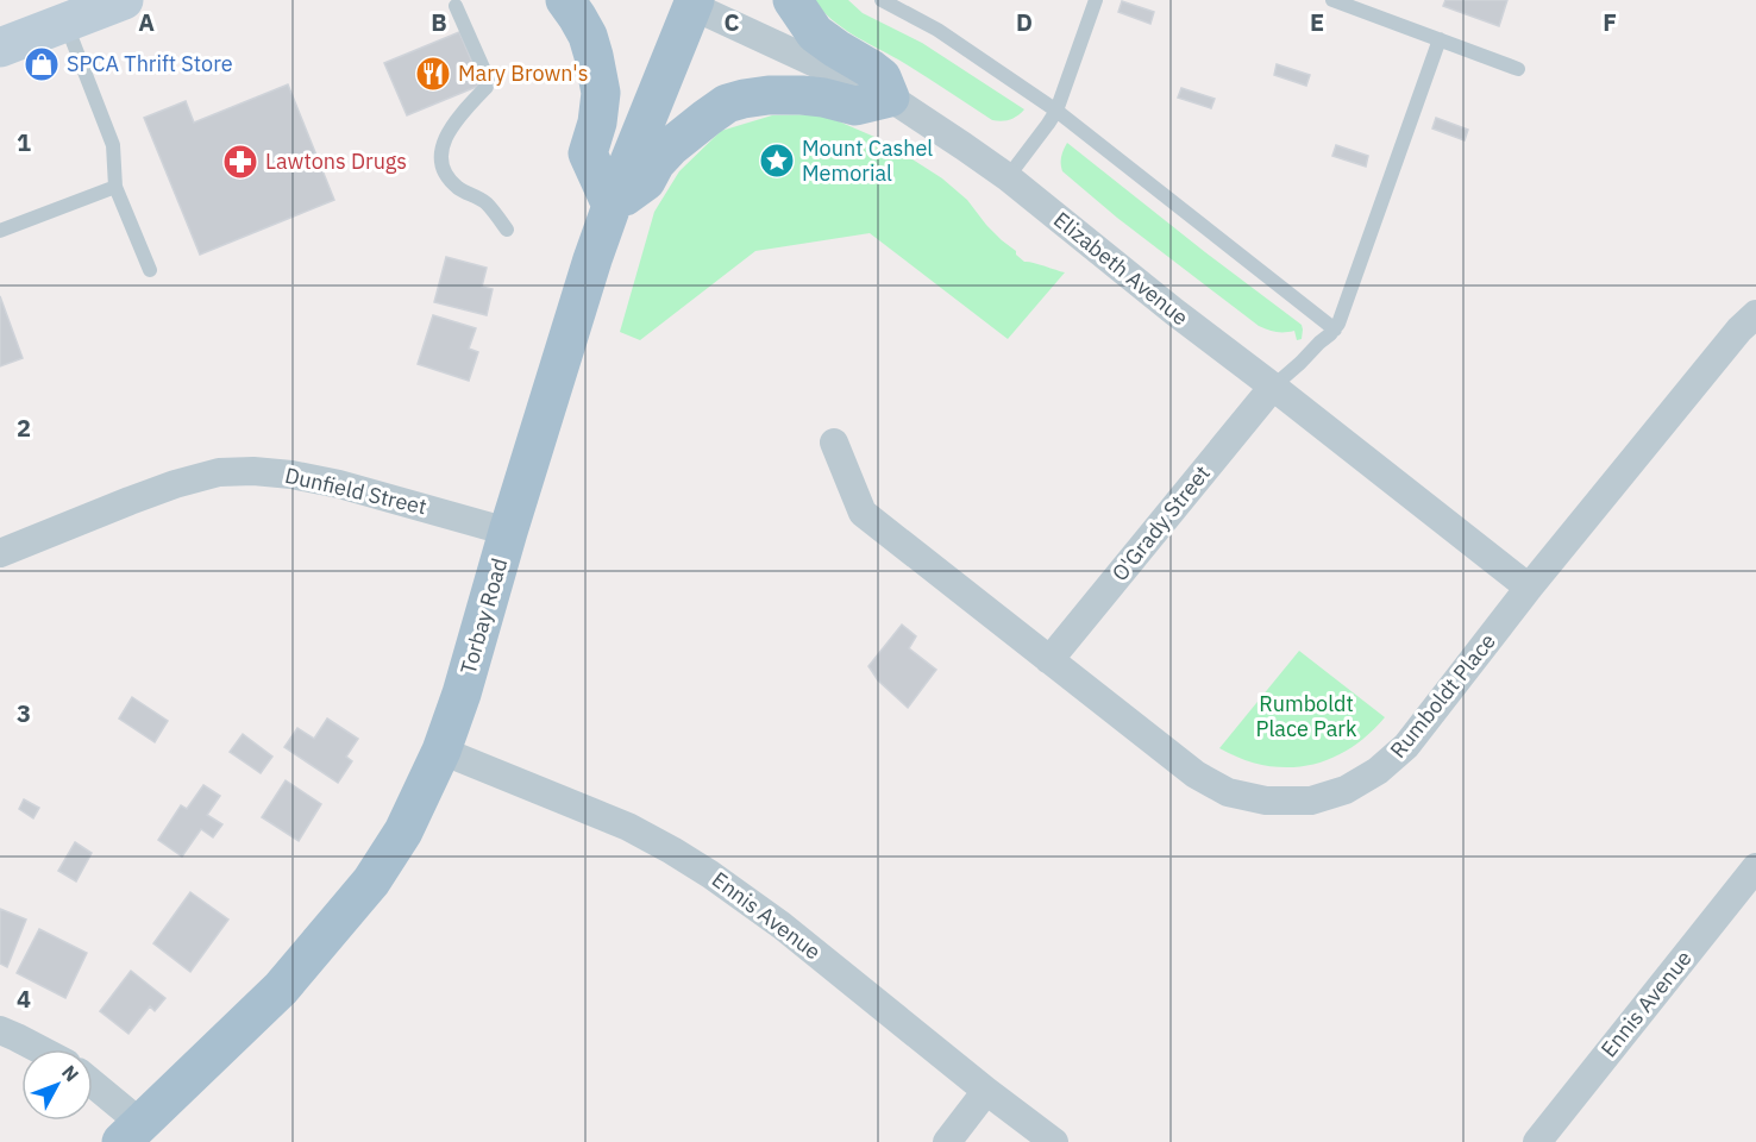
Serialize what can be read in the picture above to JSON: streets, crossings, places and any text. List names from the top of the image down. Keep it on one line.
{"streets":{"main road":["Torbay Road"],"street":["Elizabeth Avenue","Dunfield Street","O'Grady Street","Rumboldt Place","Ennis Avenue"]},"crossings":[["Elizabeth Avenue","O'Grady Street"],["Elizabeth Avenue","Torbay Road"],["Elizabeth Avenue","Rumboldt Place"],["Dunfield Street","Torbay Road"],["O'Grady Street","Rumboldt Place"],["Torbay Road","Ennis Avenue"]],"parks":["Rumboldt Place Park"],"places":{"shop":["SPCA Thrift Store"],"restaurant":["Mary Brown's"],"place":["Mount Cashel Memorial"],"pharmacy":["Lawtons Drugs"]},"north":"top right","grid":{"columns":["A","B","C","D","E","F"],"rows":["1","2","3","4"]}}
